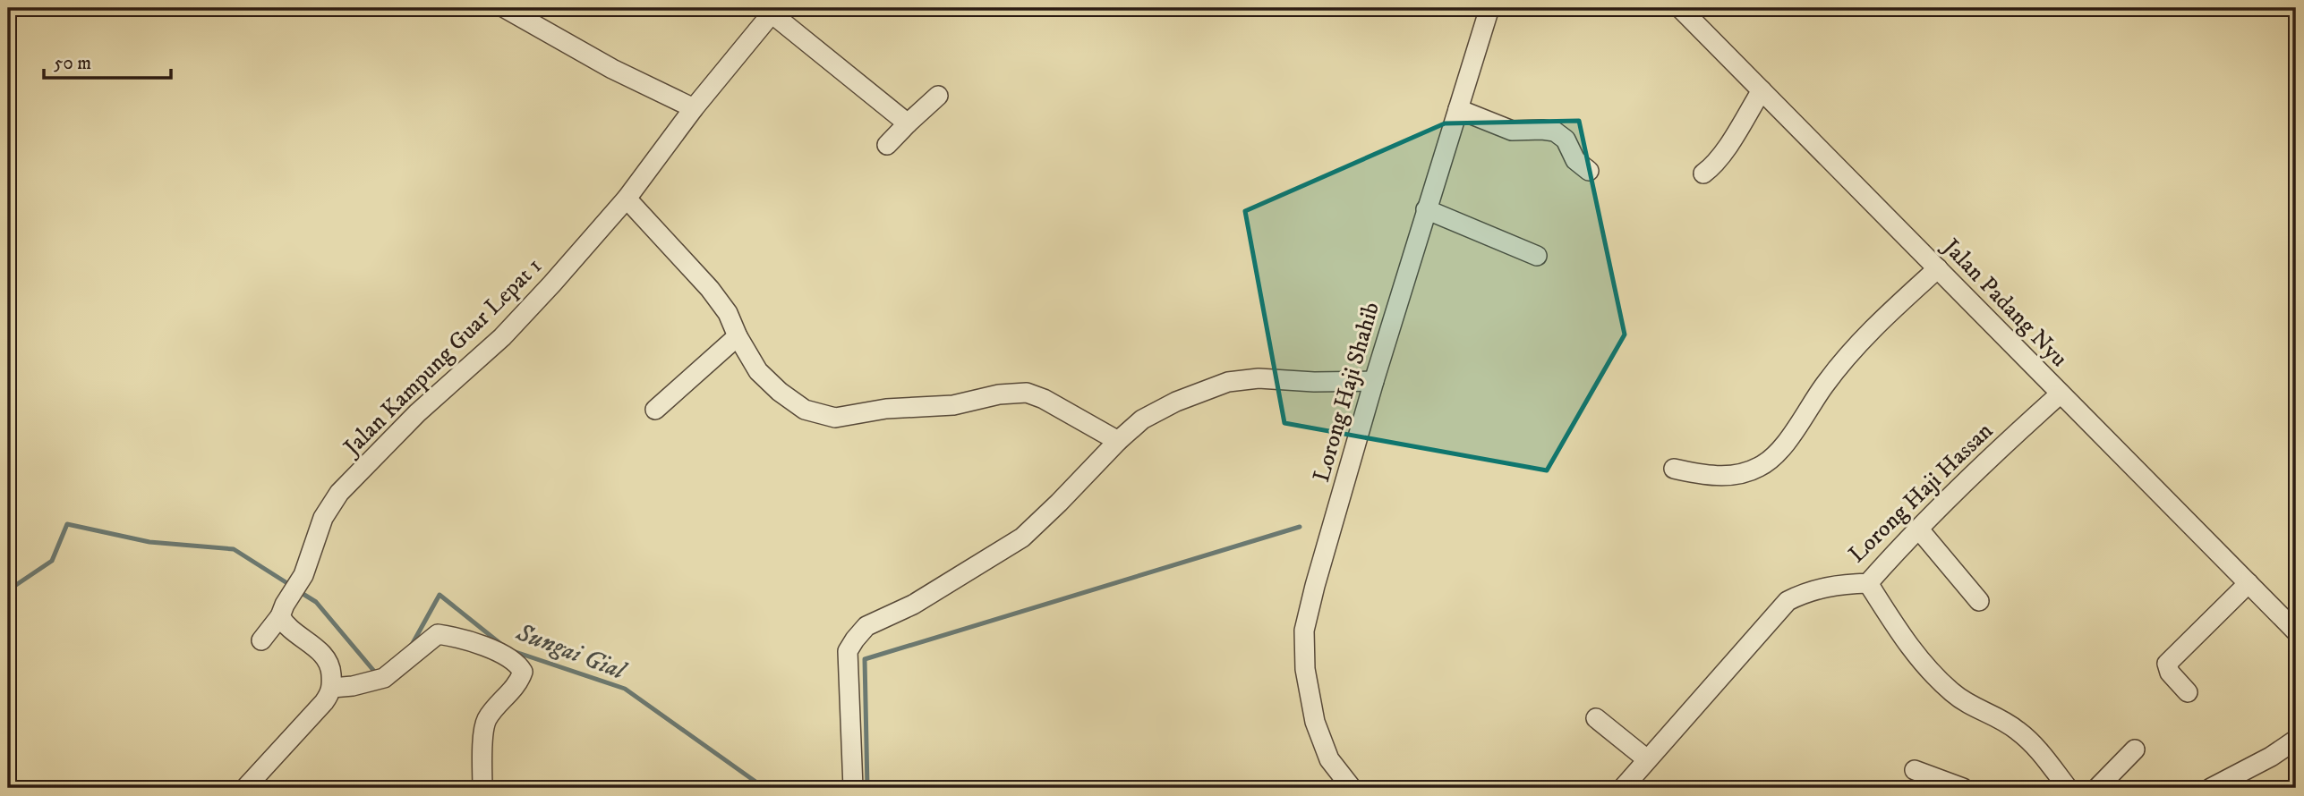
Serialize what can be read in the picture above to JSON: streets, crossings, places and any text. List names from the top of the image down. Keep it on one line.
{"streets":{"street":["Jalan Padang Nyu","Jalan Kampung Guar Lepat 1","Lorong Haji Shahib","Lorong Haji Hassan"]},"crossings":[["Jalan Padang Nyu","Lorong Haji Hassan"]],"water":["Sungai Gial"],"scale_bar":"50 m"}
